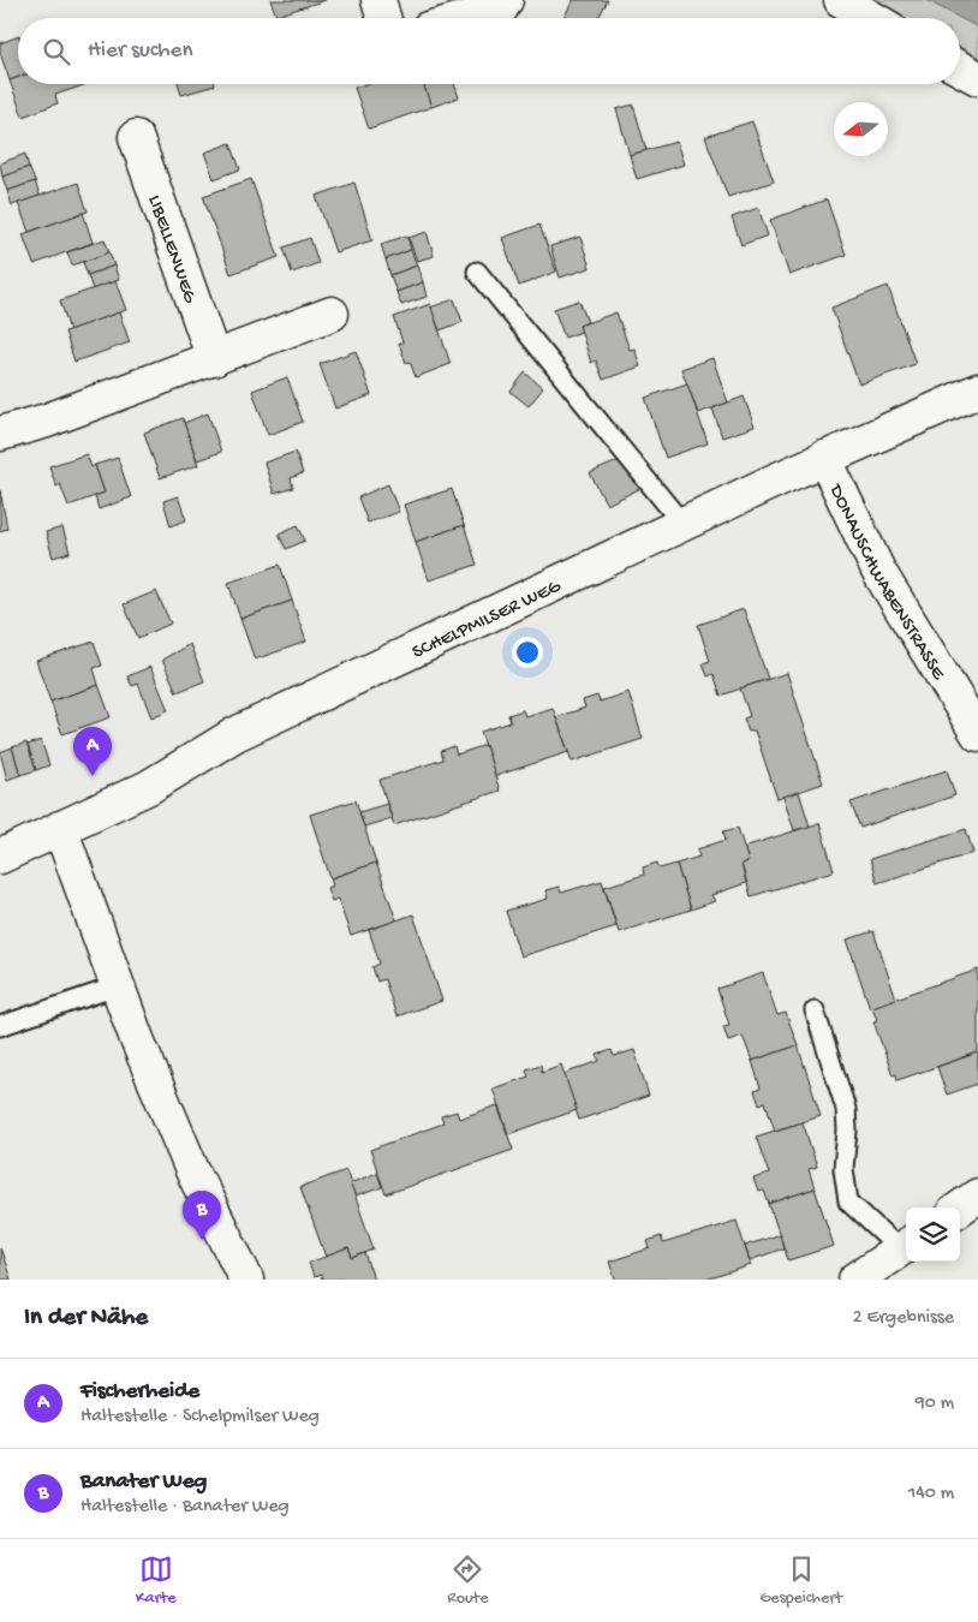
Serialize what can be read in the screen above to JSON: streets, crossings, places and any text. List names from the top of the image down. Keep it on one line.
{"streets":{"street":["LIBELLENWEG","DONAUSCHWABENSTRASSE","SCHELPMILSER WEG"]},"crossings":[["DONAUSCHWABENSTRASSE","SCHELPMILSER WEG"]],"north":"left","page":{"search":"Hier suchen","pins":["A","B"],"heading":["In der Nähe","2 Ergebnisse"],"list":[{"mark":"A","name":"Fischerheide","note":"Haltestelle · Schelpmilser Weg","value":"90 m"},{"mark":"B","name":"Banater Weg","note":"Haltestelle · Banater Weg","value":"140 m"}],"nav":["Karte","Route","Gespeichert"]}}
